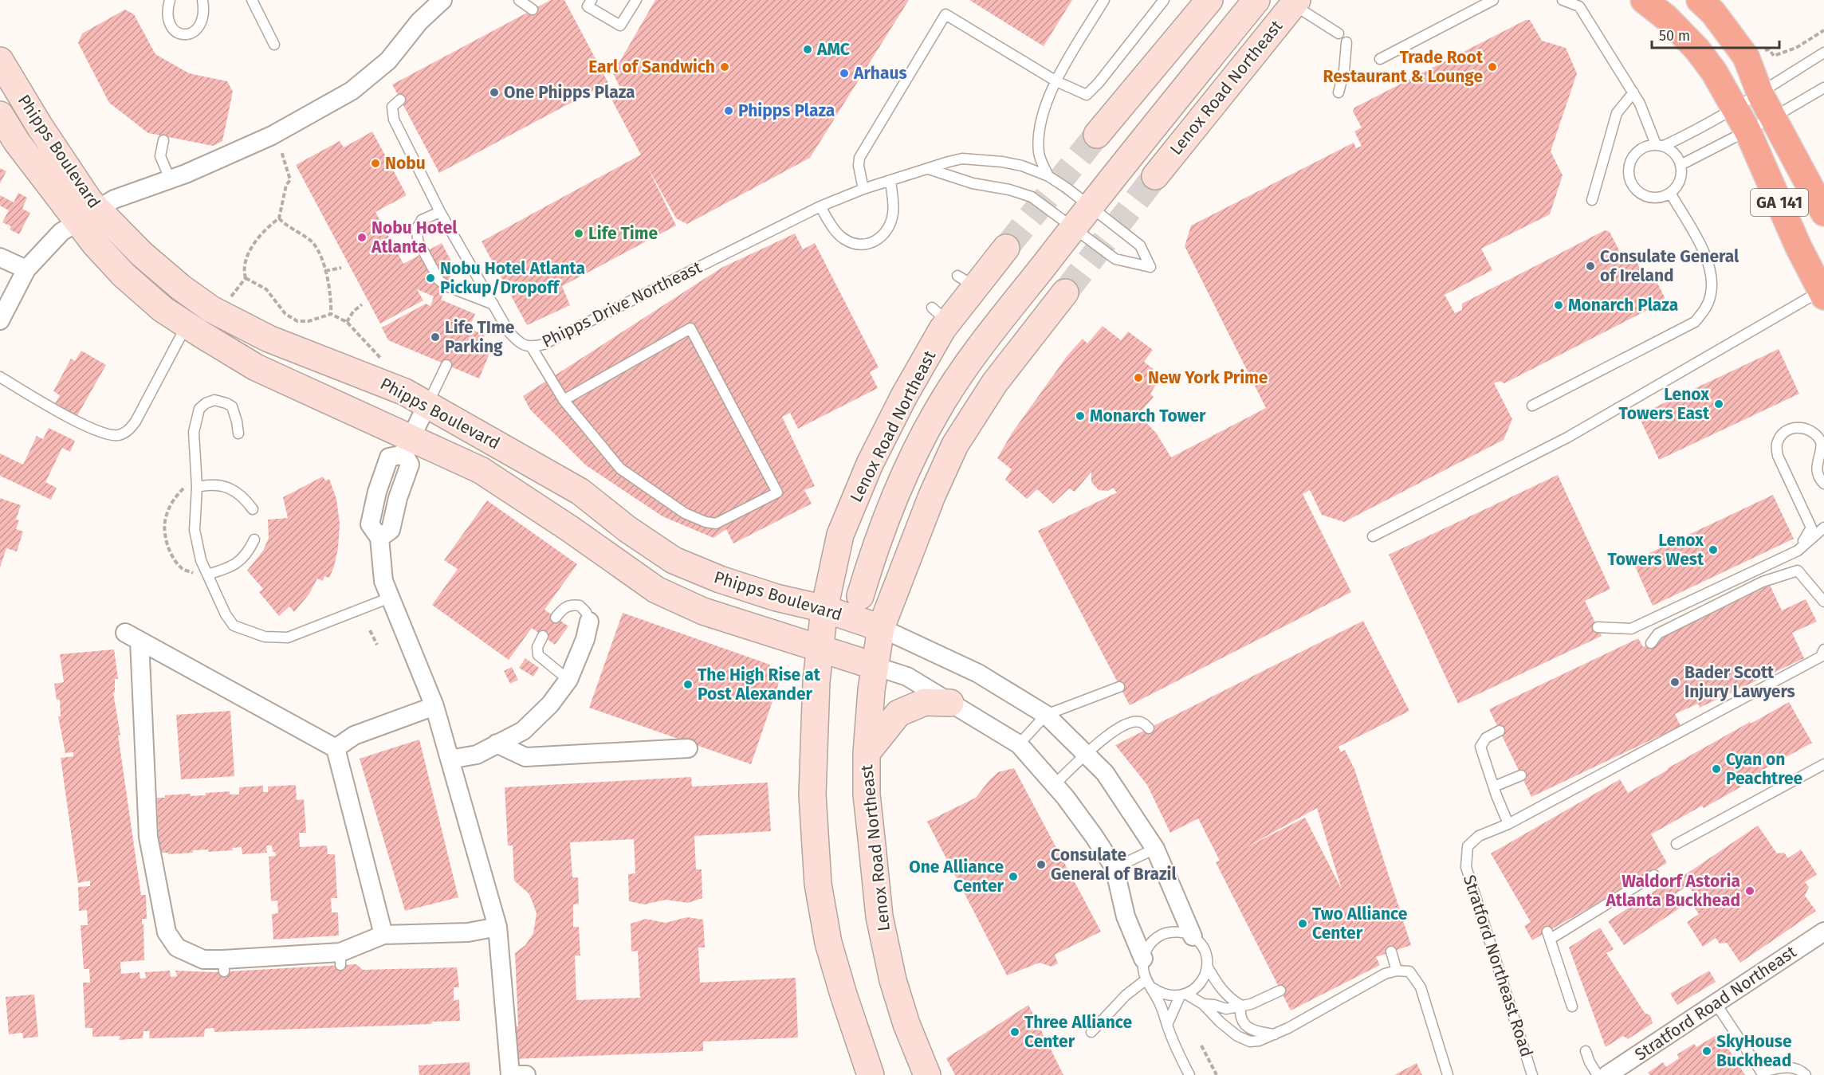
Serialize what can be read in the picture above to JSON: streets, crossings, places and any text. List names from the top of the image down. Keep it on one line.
{"streets":{"highway":["GA 141"],"main road":["Lenox Road Northeast","Phipps Boulevard"],"street":["Stratford Road Northeast"],"lane":["Phipps Drive Northeast","Stratford Northeast Road"]},"crossings":[["Lenox Road Northeast","Phipps Boulevard"]],"places":["AMC","Earl of Sandwich","Trade Root Restaurant & Lounge","Arhaus","One Phipps Plaza","Phipps Plaza","Nobu","Life Time","Nobu Hotel Atlanta","Consulate General of Ireland","Nobu Hotel Atlanta Pickup/Dropoff","Monarch Plaza","Life TIme Parking","New York Prime","Lenox Towers East","Monarch Tower","Lenox Towers West","Bader Scott Injury Lawyers","The High Rise at Post Alexander","Cyan on Peachtree","Consulate General of Brazil","One Alliance Center","Waldorf Astoria Atlanta Buckhead","Two Alliance Center","Three Alliance Center","SkyHouse Buckhead"],"scale_bar":"50 m"}
